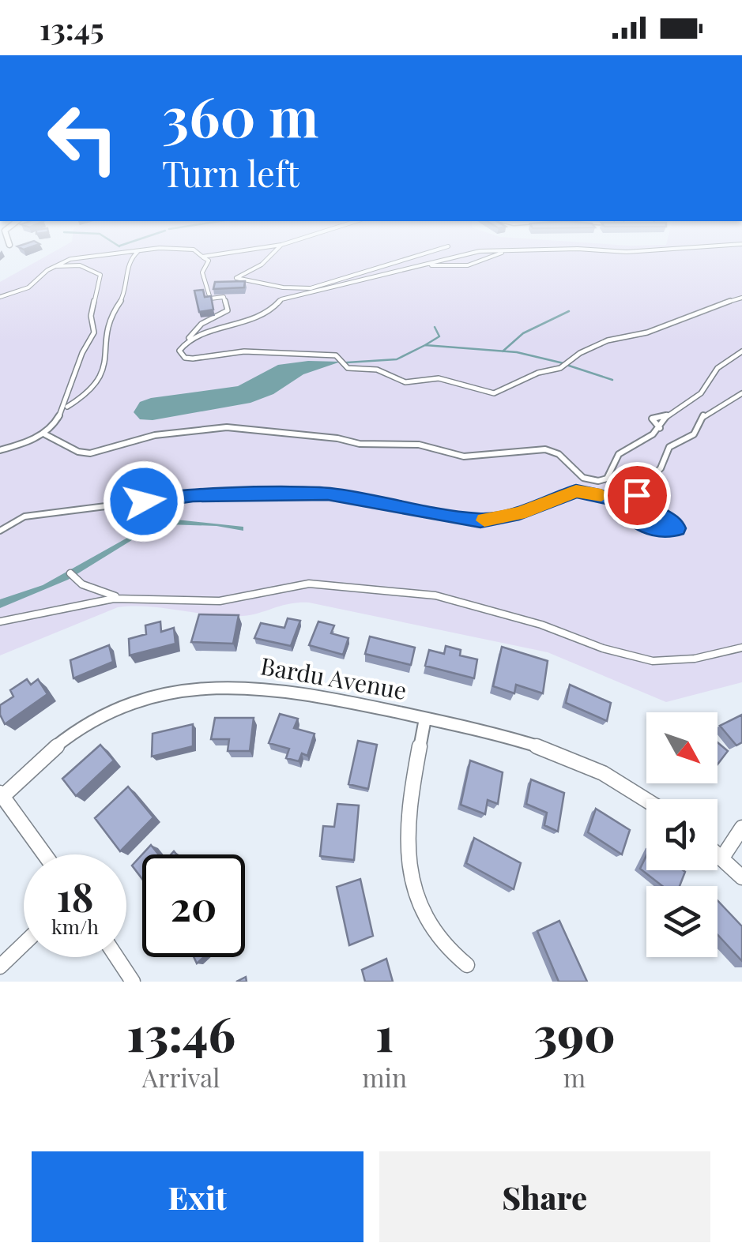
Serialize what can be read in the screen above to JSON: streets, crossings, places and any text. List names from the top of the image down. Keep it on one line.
{"streets":{"street":["Bardu Avenue"]},"north":"bottom right","page":{"status":"13:45","turn":["360 m","Turn left"],"speed":"18 km/h","limit":"20","eta":["13:46","Arrival","1","min","390","m"],"buttons":["Exit","Share"]}}
